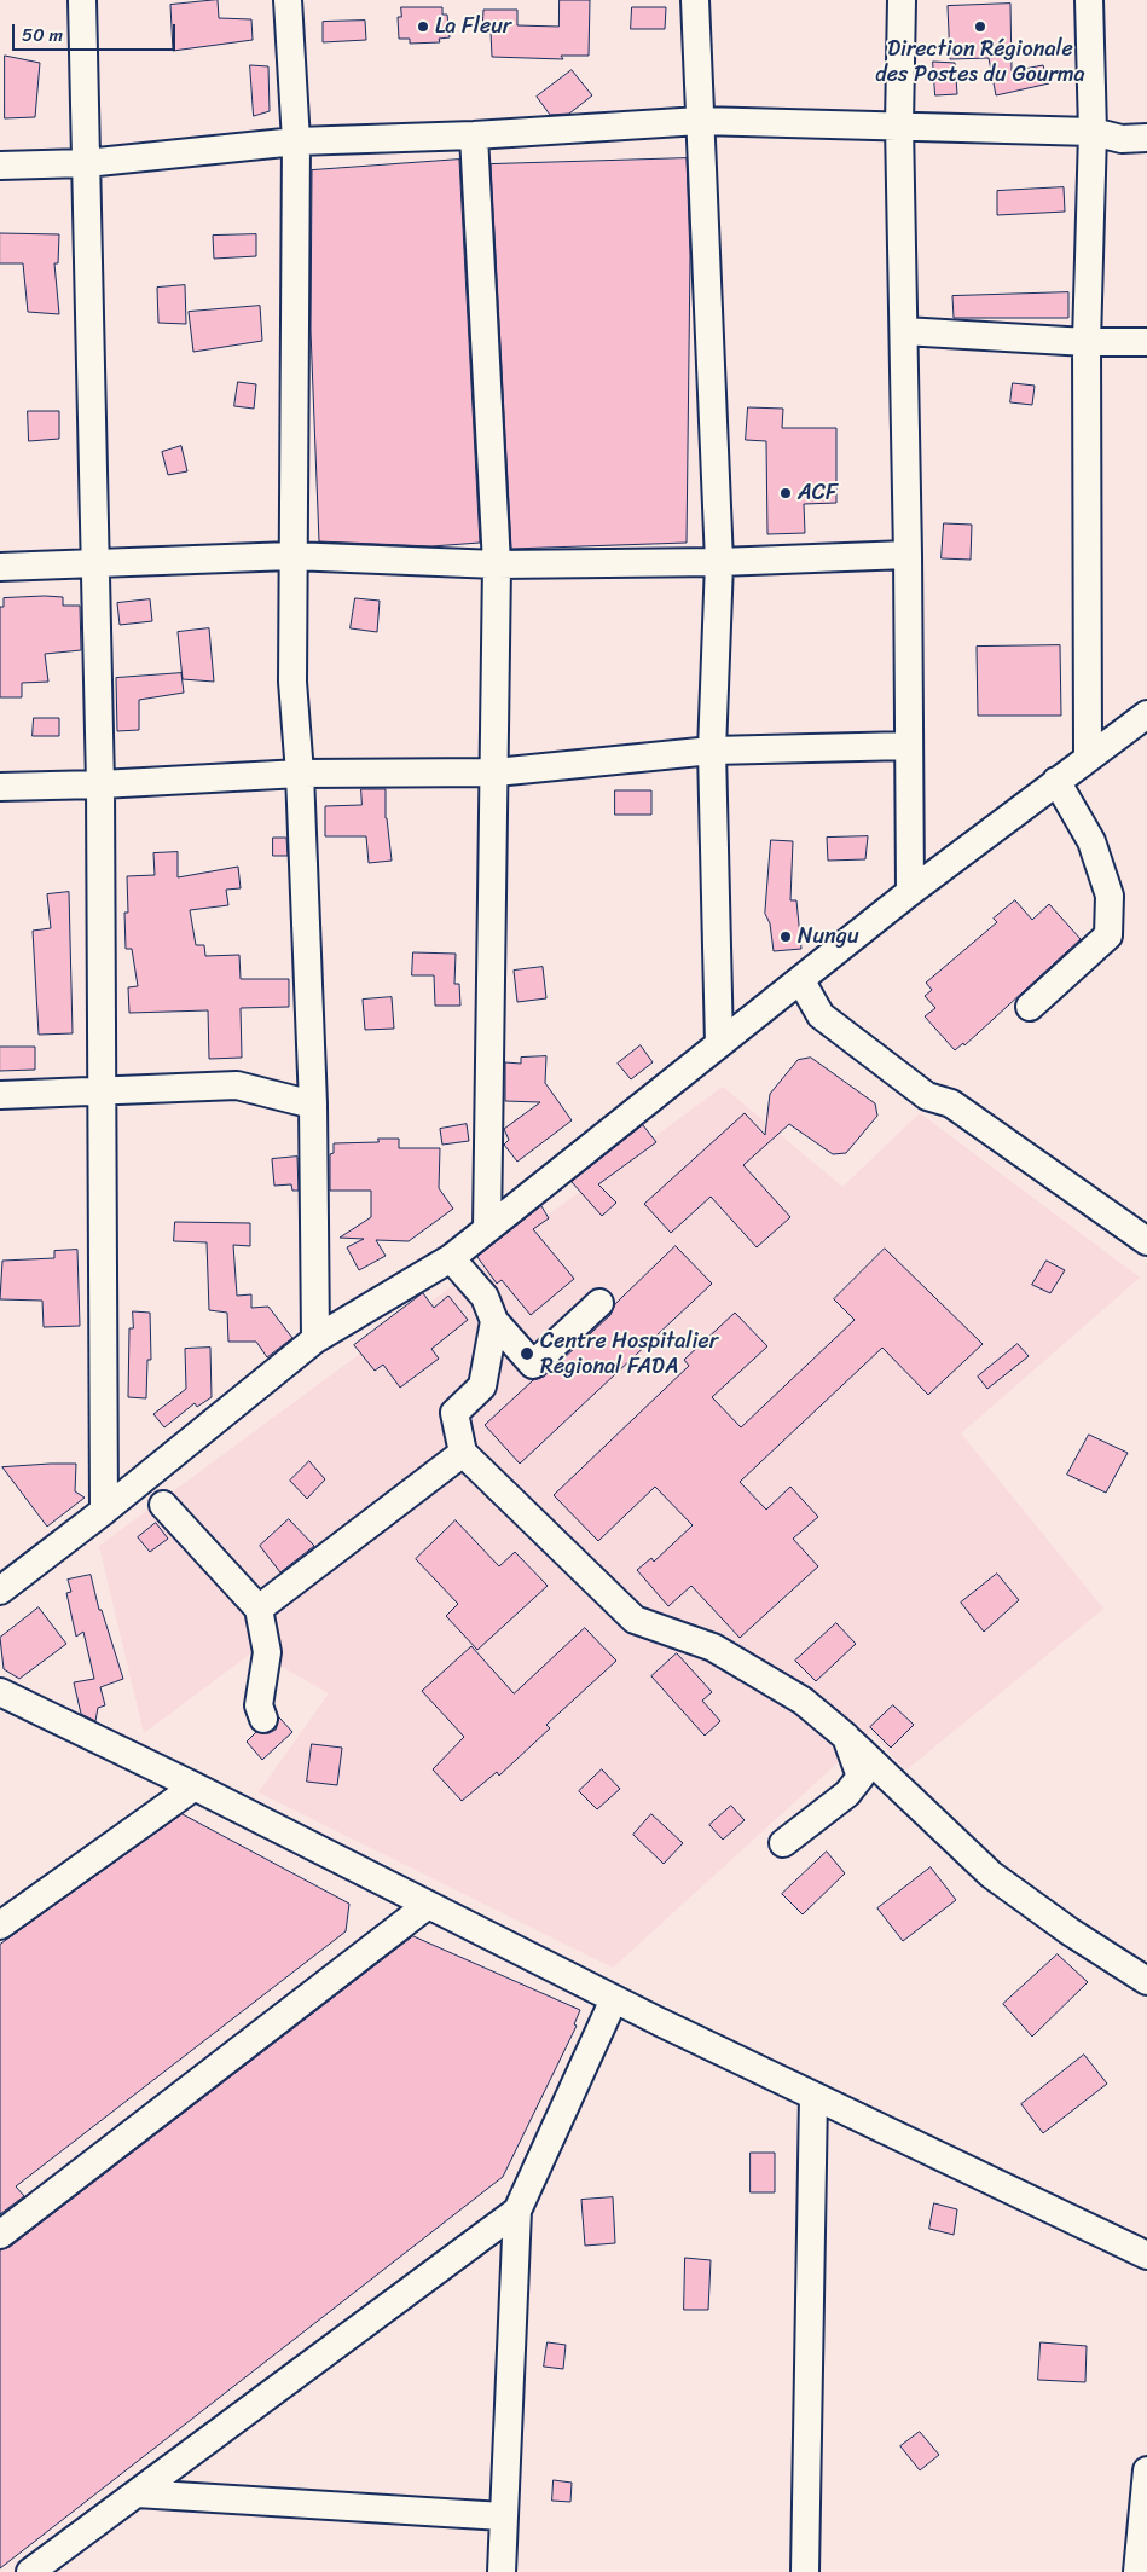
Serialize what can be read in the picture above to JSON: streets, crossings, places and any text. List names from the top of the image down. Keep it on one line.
{"places":["La Fleur","Direction Régionale des Postes du Gourma","ACF","Nungu","Centre Hospitalier Régional FADA"],"scale_bar":"50 m"}
